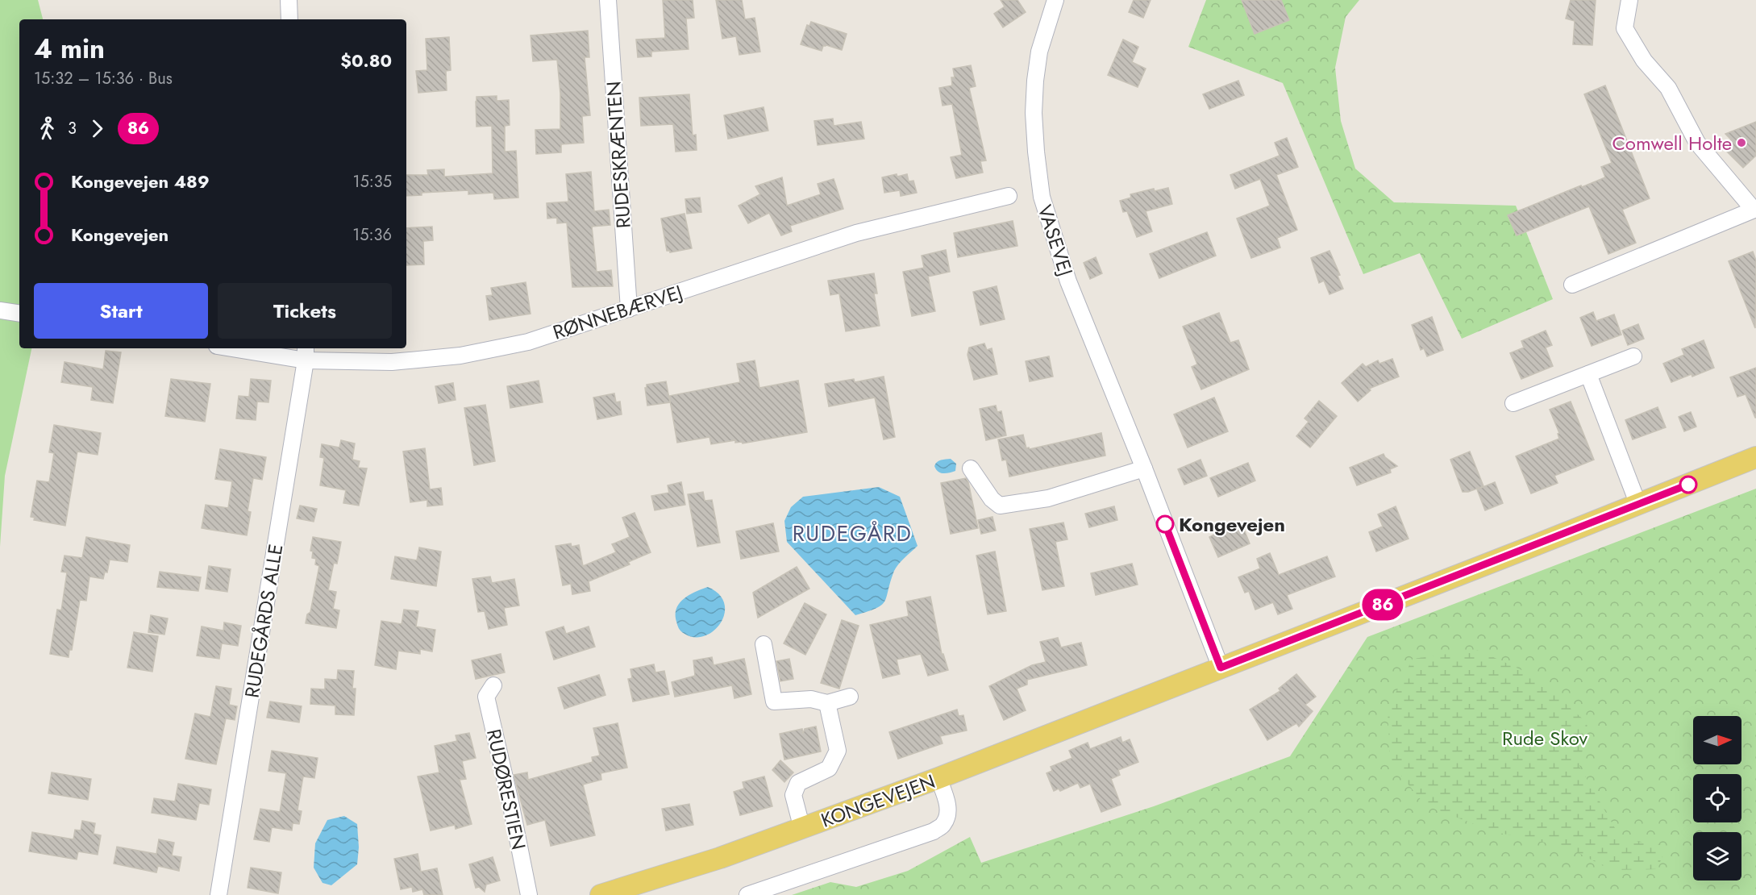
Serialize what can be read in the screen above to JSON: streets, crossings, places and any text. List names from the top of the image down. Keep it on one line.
{"streets":{"main road":["KONGEVEJEN"],"street":["RUDESKRÆNTEN","VASEVEJ","RØNNEBÆRVEJ","RUDEGÅRDS ALLE","RUDØRESTIEN"]},"crossings":[["RUDESKRÆNTEN","RØNNEBÆRVEJ"],["VASEVEJ","KONGEVEJEN"],["RØNNEBÆRVEJ","RUDEGÅRDS ALLE"]],"districts":["RUDEGÅRD"],"parks":["Rude Skov"],"places":["Comwell Holte","Kongevejen"],"lines":["bus line 86"],"north":"right","page":{"on_map":"86","heading":["4 min","15:32 – 15:36 · Bus","$0.80"],"legs":["3","86"],"list":[{"name":"Kongevejen 489","value":"15:35"},{"name":"Kongevejen","value":"15:36"}],"buttons":["Start","Tickets"]}}
